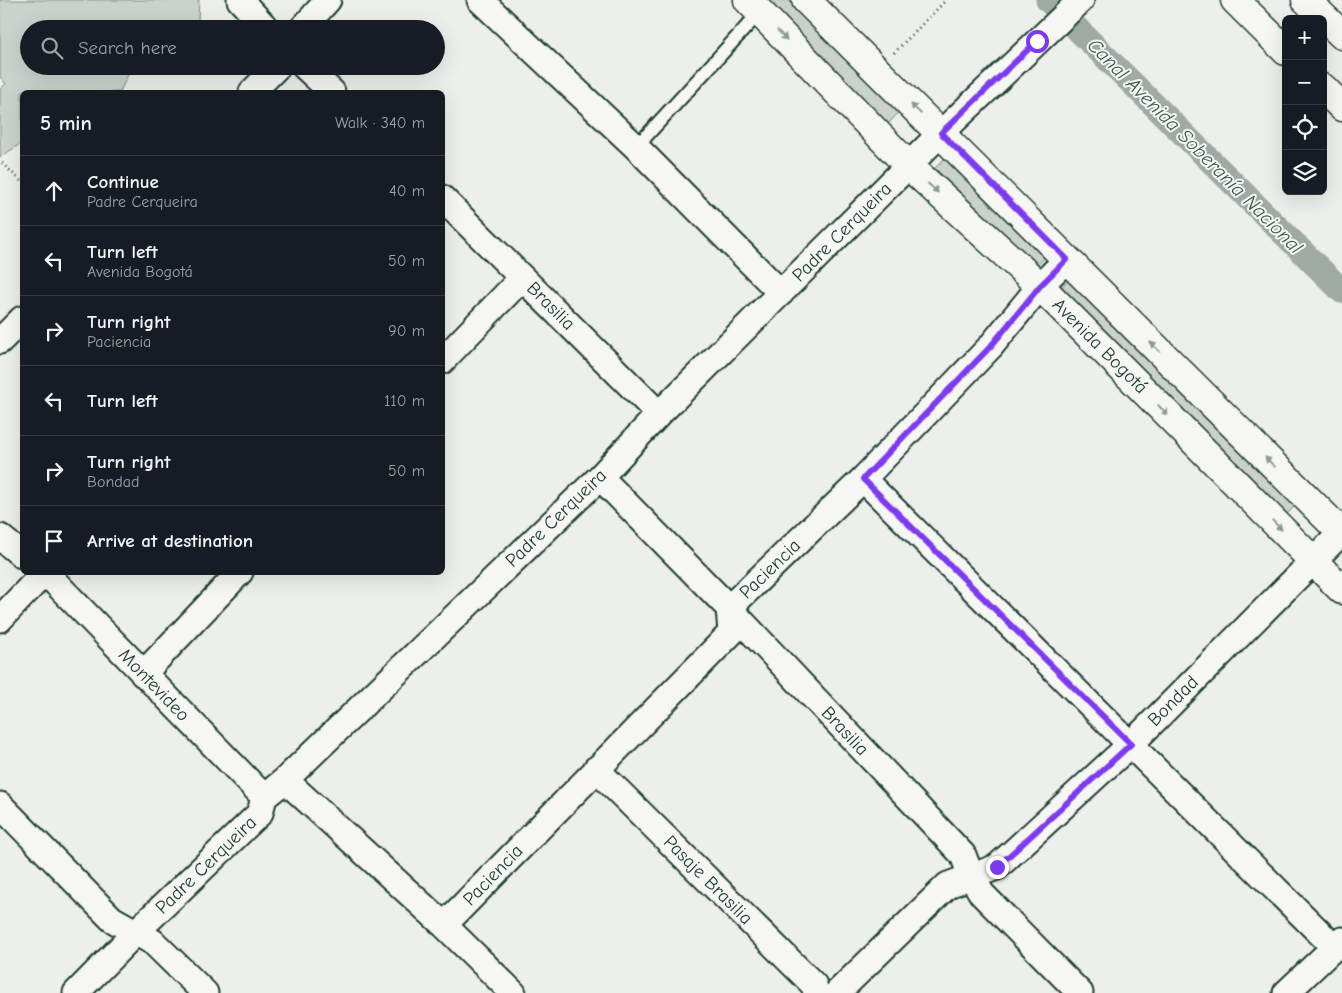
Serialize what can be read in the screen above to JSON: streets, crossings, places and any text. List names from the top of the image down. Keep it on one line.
{"streets":{"main road":["Avenida Bogotá"],"street":["Padre Cerqueira","Brasilia","Paciencia","Montevideo","Bondad","Pasaje Brasilia"]},"crossings":[["Padre Cerqueira","Brasilia"],["Padre Cerqueira","Avenida Bogotá"],["Padre Cerqueira","Montevideo"],["Brasilia","Paciencia"],["Brasilia","Bondad"],["Avenida Bogotá","Paciencia"],["Avenida Bogotá","Bondad"],["Paciencia","Pasaje Brasilia"]],"water":["Canal Avenida Soberanía Nacional"],"page":{"map_buttons":["+","−"],"search":"Search here","heading":["5 min","Walk · 340 m"],"list":[["Continue","Padre Cerqueira","40 m"],["Turn left","Avenida Bogotá","50 m"],["Turn right","Paciencia","90 m"],["Turn left","110 m"],["Turn right","Bondad","50 m"],"Arrive at destination"]}}
